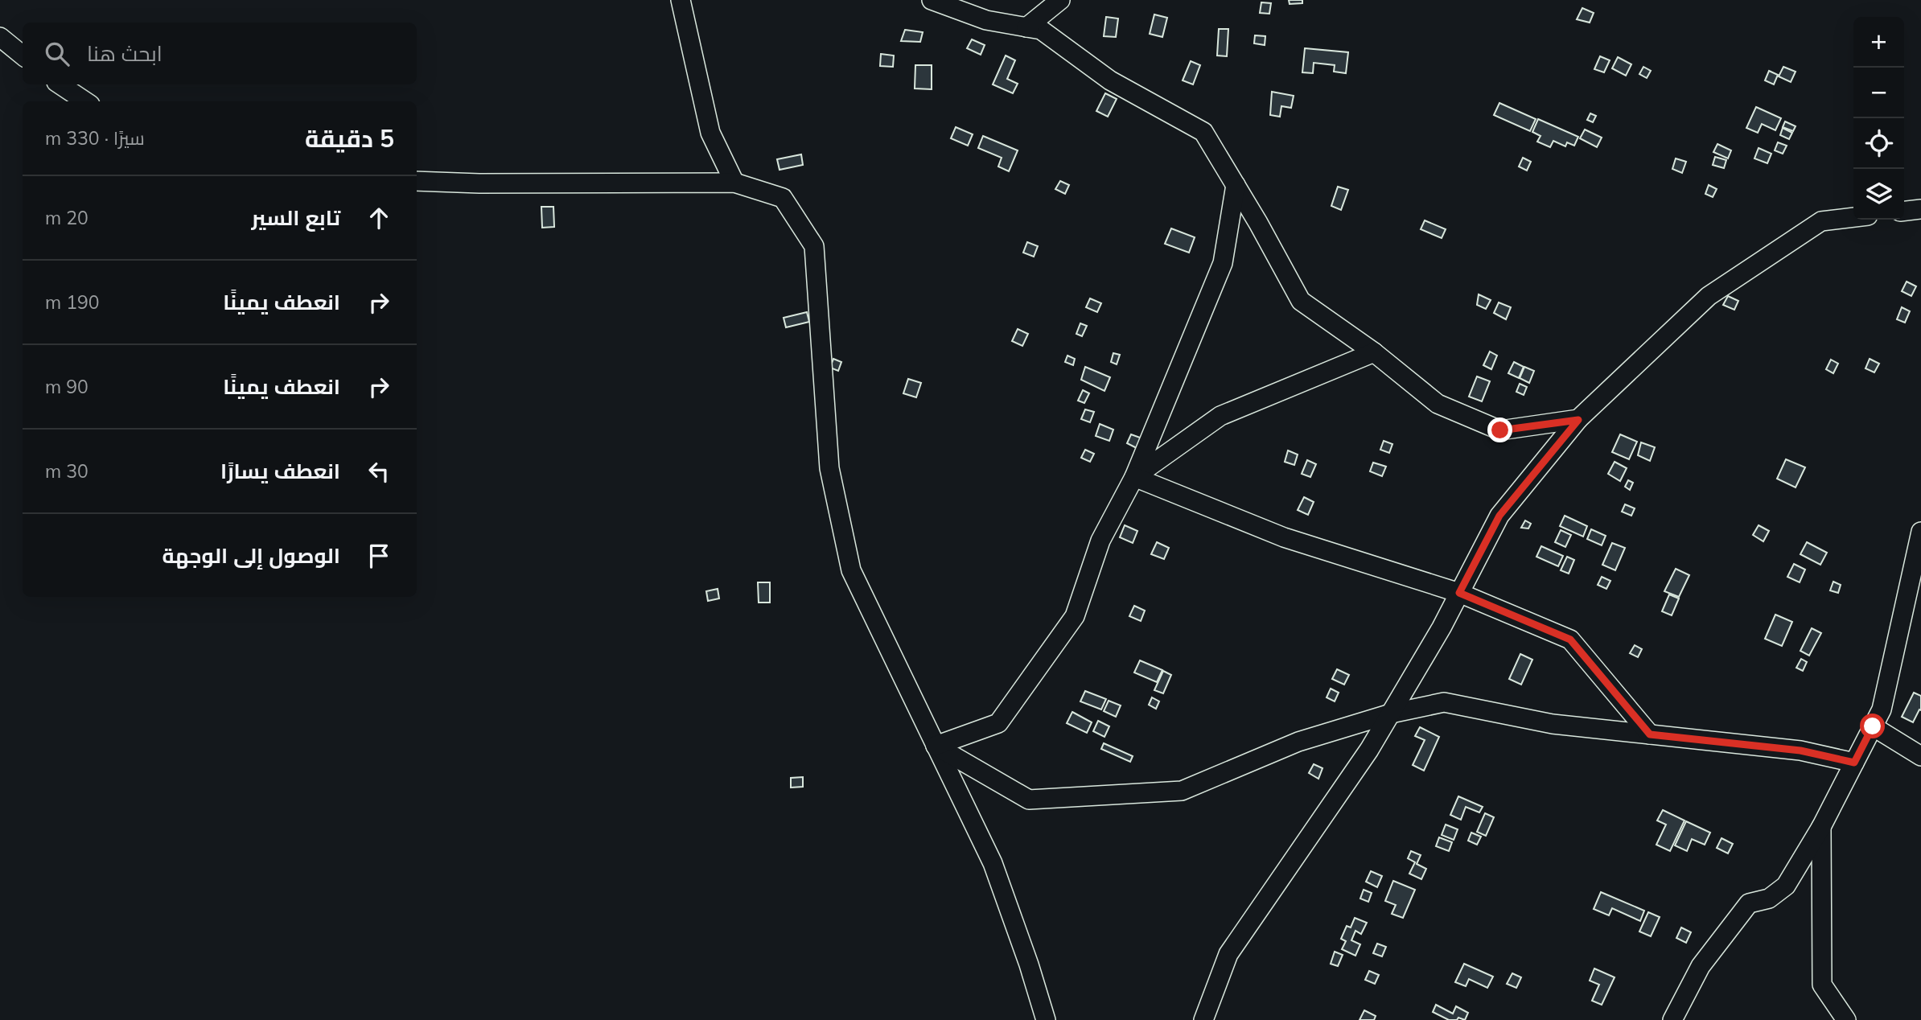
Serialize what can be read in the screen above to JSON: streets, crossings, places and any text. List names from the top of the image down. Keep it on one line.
{"page":{"map_buttons":["+","−"],"search":"ابحث هنا","heading":["5 دقيقة","سيرًا · 330 m"],"list":[["تابع السير","20 m"],["انعطف يمينًا","190 m"],["انعطف يمينًا","90 m"],["انعطف يسارًا","30 m"],"الوصول إلى الوجهة"]}}
